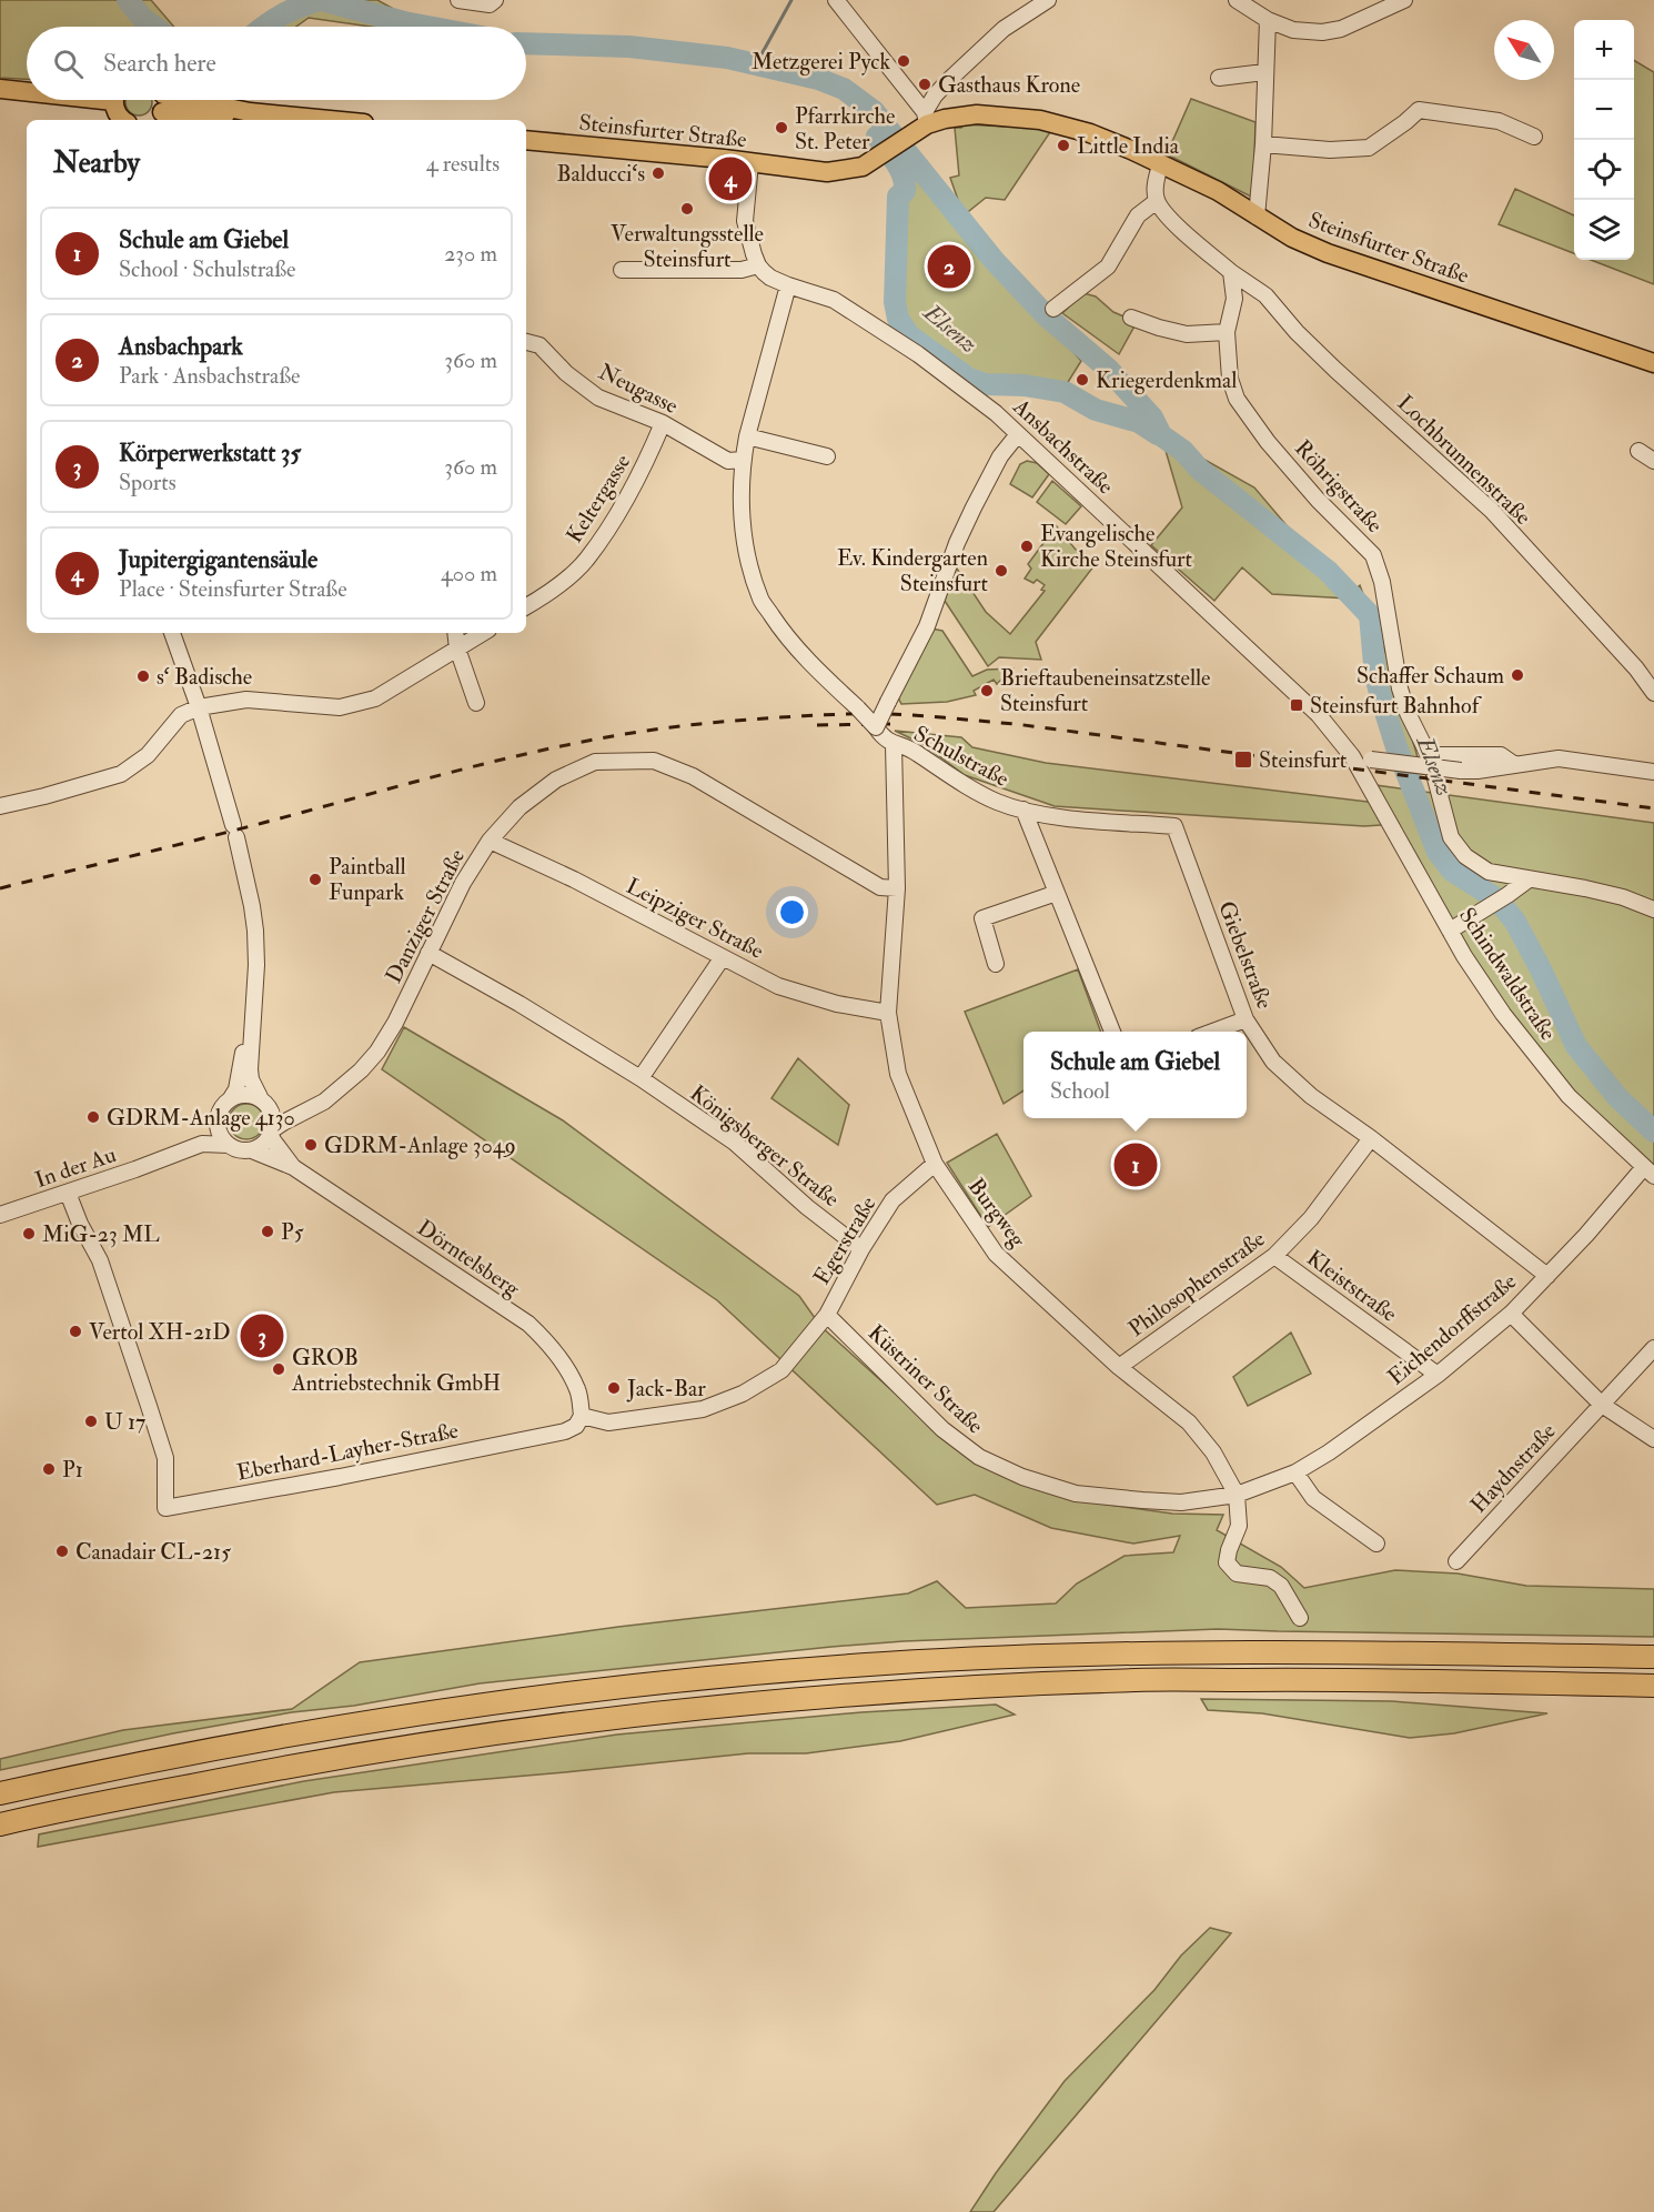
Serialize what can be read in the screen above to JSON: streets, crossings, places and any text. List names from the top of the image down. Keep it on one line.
{"streets":{"main road":["Steinsfurter Straße"],"street":["Neugasse","Ansbachstraße","Lochbrunnenstraße","Röhrigstraße","Keltergasse","Schulstraße","Danziger Straße","Leipziger Straße","Giebelstraße","Schindwaldstraße","Königsberger Straße","In der Au","Burgweg","Egerstraße","Dörntelsberg","Philosophenstraße","Kleiststraße","Eichendorffstraße","Küstriner Straße","Eberhard-Layher-Straße","Haydnstraße"]},"crossings":[["Neugasse","Keltergasse"],["Ansbachstraße","Schindwaldstraße"],["Lochbrunnenstraße","Röhrigstraße"],["Schulstraße","Giebelstraße"],["Schulstraße","Burgweg"],["Danziger Straße","Leipziger Straße"],["Danziger Straße","Königsberger Straße"],["Danziger Straße","In der Au"],["Danziger Straße","Burgweg"],["Danziger Straße","Dörntelsberg"],["Leipziger Straße","Burgweg"],["Giebelstraße","Philosophenstraße"],["Giebelstraße","Eichendorffstraße"],["Schindwaldstraße","Eichendorffstraße"],["Königsberger Straße","Egerstraße"],["In der Au","Dörntelsberg"],["In der Au","Eberhard-Layher-Straße"],["Burgweg","Egerstraße"],["Burgweg","Philosophenstraße"],["Burgweg","Eichendorffstraße"],["Burgweg","Küstriner Straße"],["Egerstraße","Küstriner Straße"],["Dörntelsberg","Eberhard-Layher-Straße"],["Philosophenstraße","Kleiststraße"],["Kleiststraße","Eichendorffstraße"],["Eichendorffstraße","Küstriner Straße"]],"water":["Elsenz"],"places":{"other":["Metzgerei Pyck","Gasthaus Krone","Pfarrkirche St. Peter","Little India","Balducci‘s","Verwaltungsstelle Steinsfurt","Kriegerdenkmal","Evangelische Kirche Steinsfurt","Ev. Kindergarten Steinsfurt","Schaffer Schaum","s‘ Badische","Brieftaubeneinsatzstelle Steinsfurt","Paintball Funpark","GDRM-Anlage 4130","GDRM-Anlage 3049","P5","MiG-23 ML","Vertol XH-21D","GROB Antriebstechnik GmbH","Jack-Bar","U 17","P1","Canadair CL-215"],"transit":["Steinsfurt Bahnhof","Steinsfurt"]},"north":"top left","page":{"map_buttons":["+","−"],"search":"Search here","heading":["Nearby","4 results"],"pins":["4","2","1","3"],"list":[{"mark":"1","name":"Schule am Giebel","note":"School · Schulstraße","value":"230 m"},{"mark":"2","name":"Ansbachpark","note":"Park · Ansbachstraße","value":"360 m"},{"mark":"3","name":"Körperwerkstatt 35","note":"Sports","value":"360 m"},{"mark":"4","name":"Jupitergigantensäule","note":"Place · Steinsfurter Straße","value":"400 m"}],"popup":["Schule am Giebel","School"]}}
